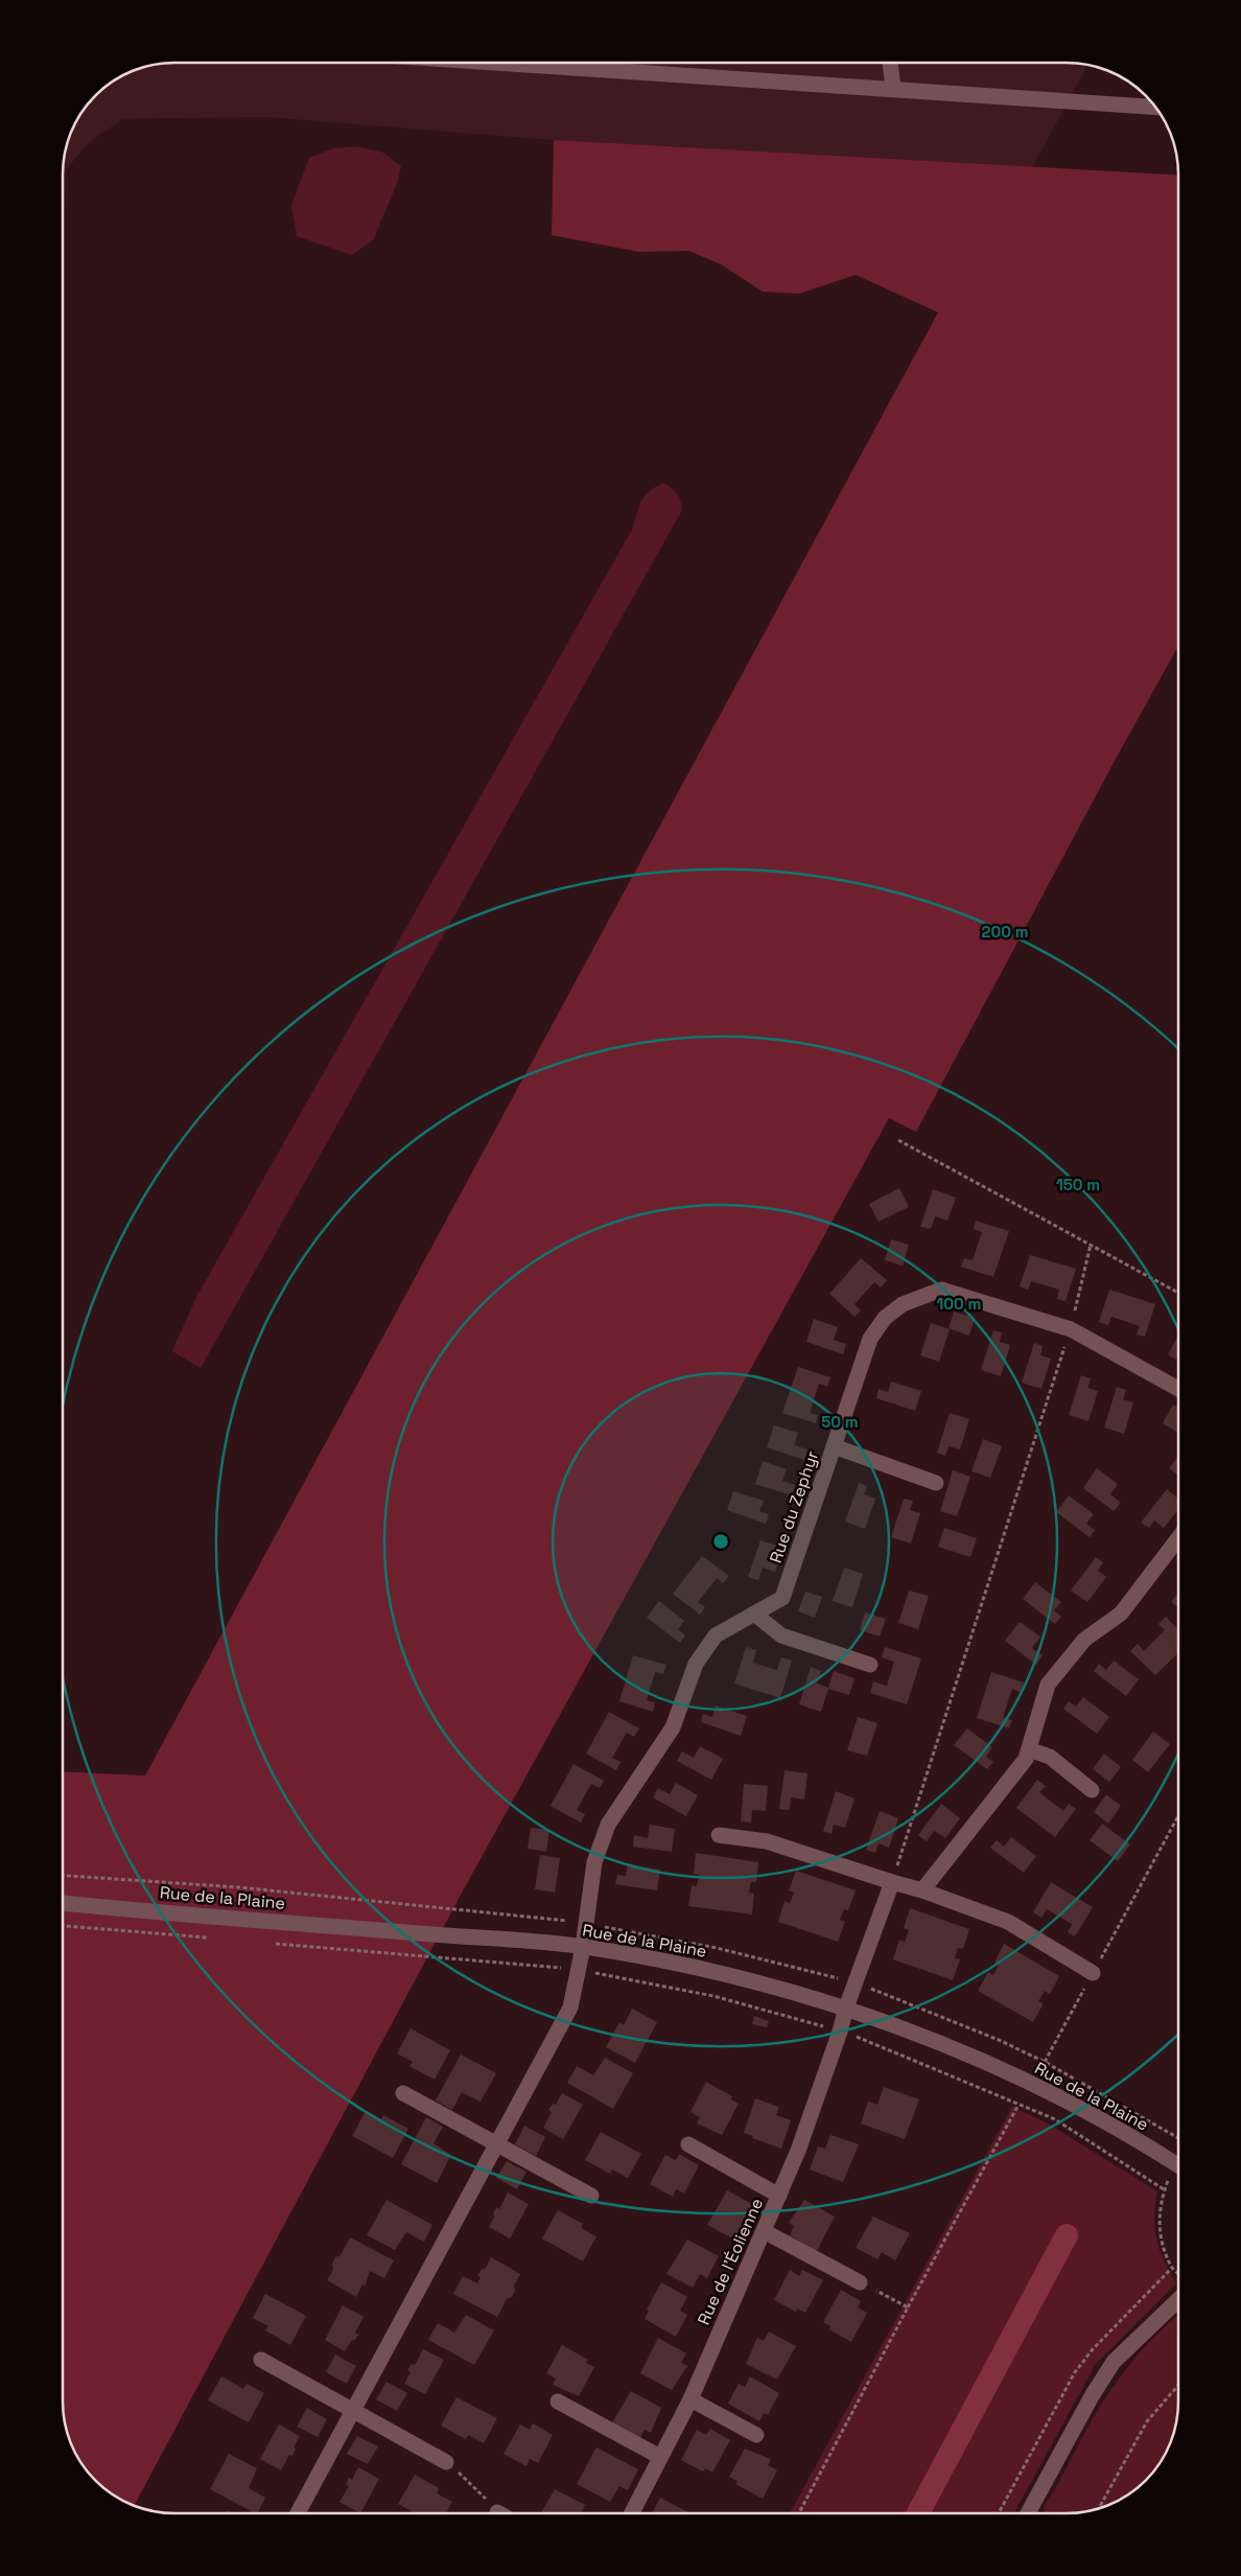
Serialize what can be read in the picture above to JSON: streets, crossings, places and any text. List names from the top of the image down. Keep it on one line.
{"streets":{"street":["Rue du Zephyr","Rue de la Plaine","Rue de l'Éolienne"]},"crossings":[["Rue du Zephyr","Rue de la Plaine"],["Rue de la Plaine","Rue de l'Éolienne"]],"rings":["200 m","150 m","100 m","50 m"]}
